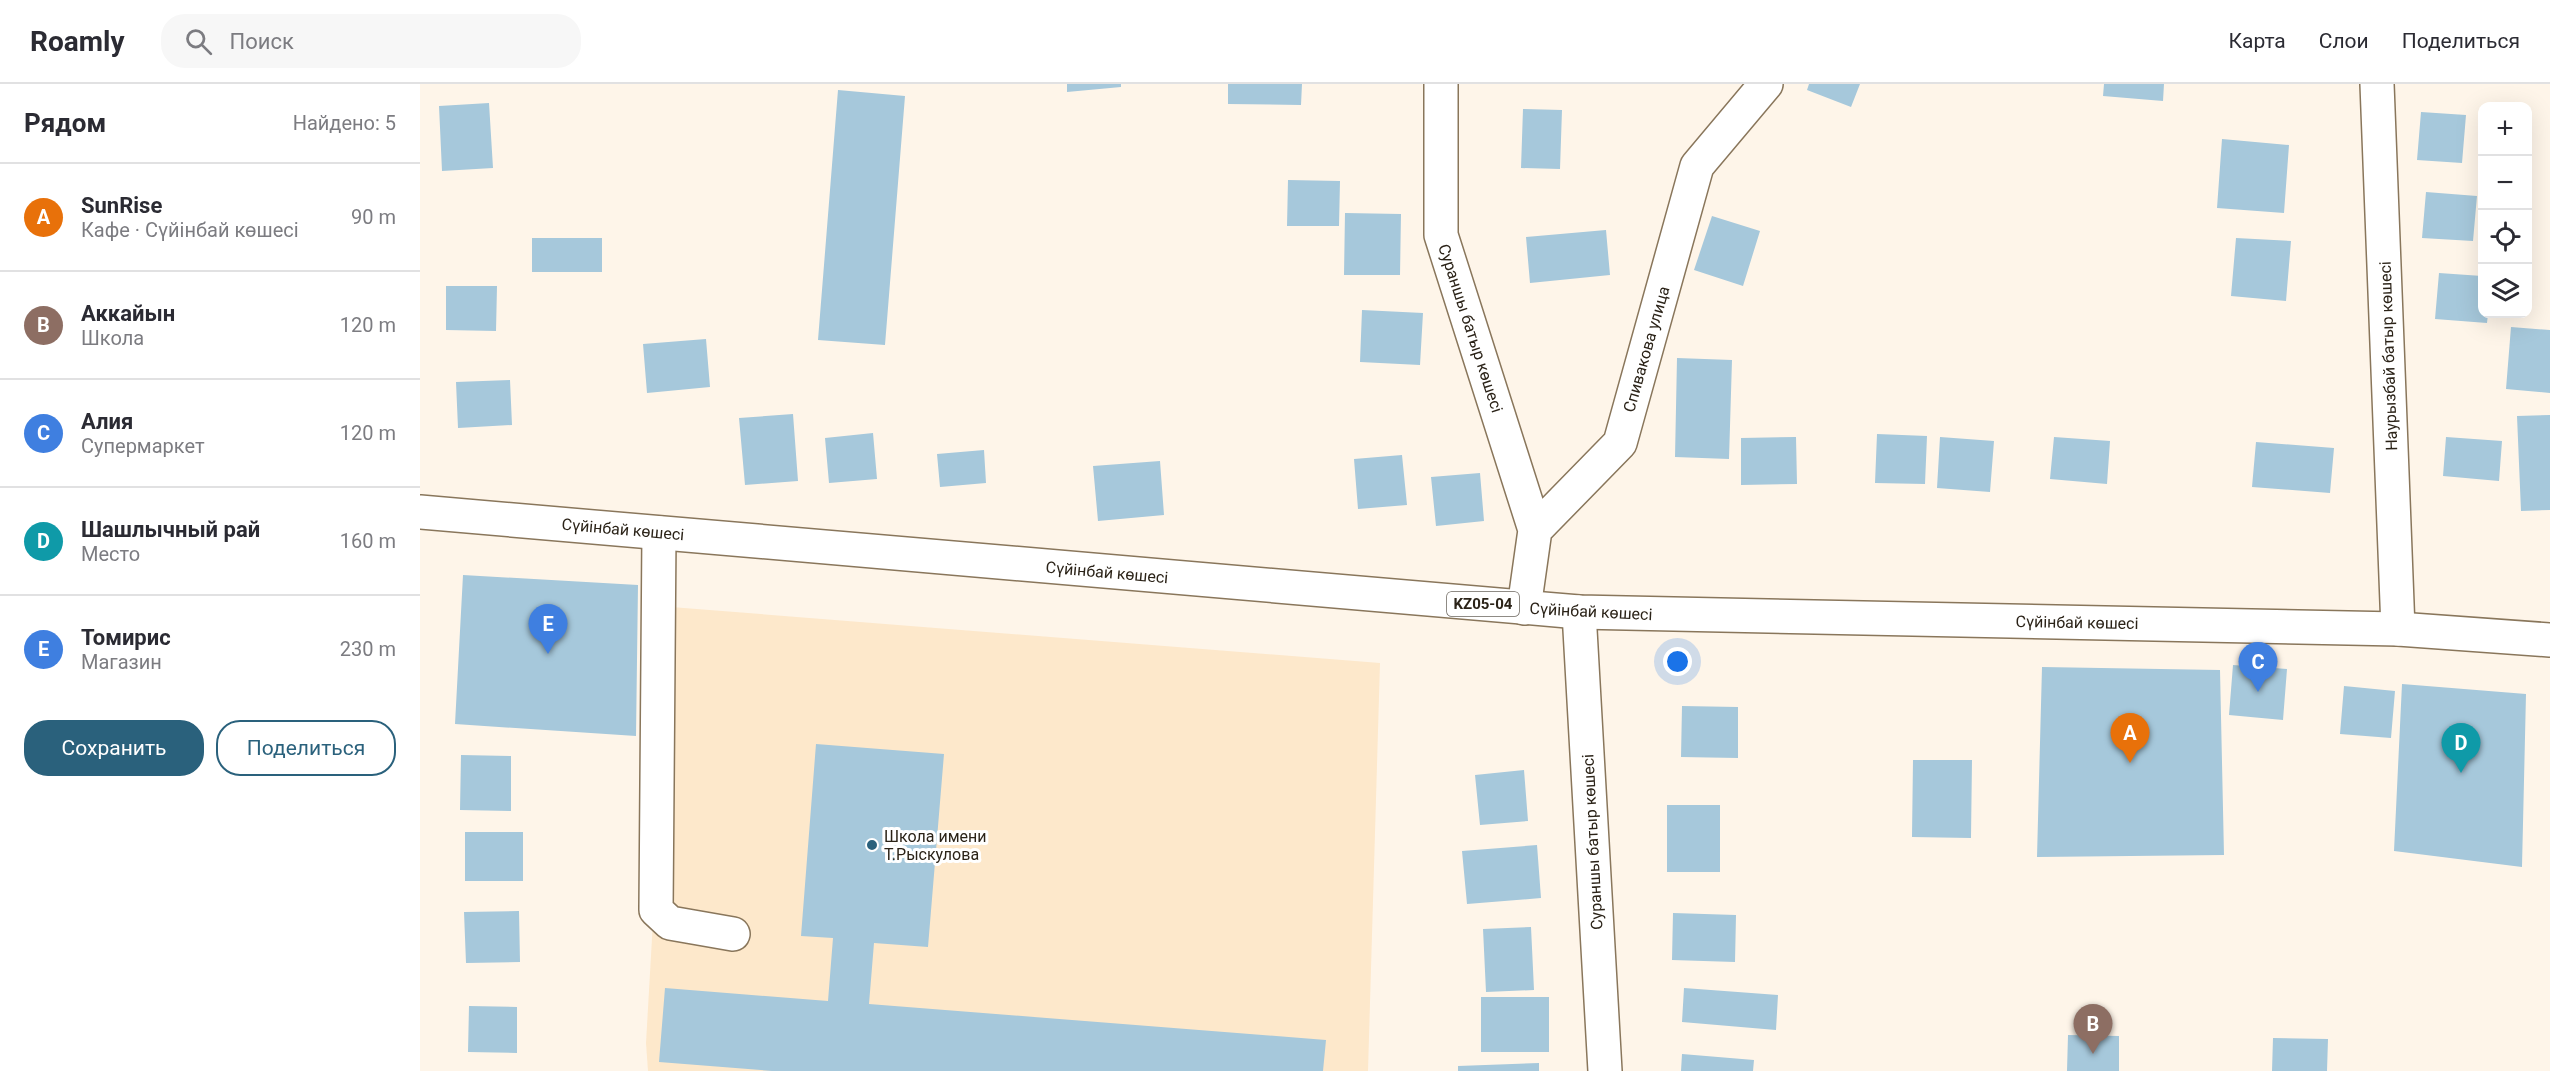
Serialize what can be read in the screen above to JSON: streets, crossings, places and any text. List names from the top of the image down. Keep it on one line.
{"streets":{"main road":["Сураншы батыр көшесі","Спивакова улица","Наурызбай батыр көшесі","Сүйінбай көшесі","KZ05-04"]},"crossings":[["Сураншы батыр көшесі","Спивакова улица"],["Сураншы батыр көшесі","Сүйінбай көшесі"],["Наурызбай батыр көшесі","Сүйінбай көшесі"]],"places":["Школа имени Т.Рыскулова"],"page":{"header":"Roamly","search":"Поиск","nav":["Карта","Слои","Поделиться"],"heading":["Рядом","Найдено: 5"],"map_buttons":["+","−"],"list":[{"mark":"A","name":"SunRise","note":"Кафе · Сүйінбай көшесі","value":"90 m"},{"mark":"B","name":"Аккайын","note":"Школа","value":"120 m"},{"mark":"C","name":"Алия","note":"Супермаркет","value":"120 m"},{"mark":"D","name":"Шашлычный рай","note":"Место","value":"160 m"},{"mark":"E","name":"Томирис","note":"Магазин","value":"230 m"}],"pins":["E","C","A","D","B"],"buttons":["Сохранить","Поделиться"]}}
